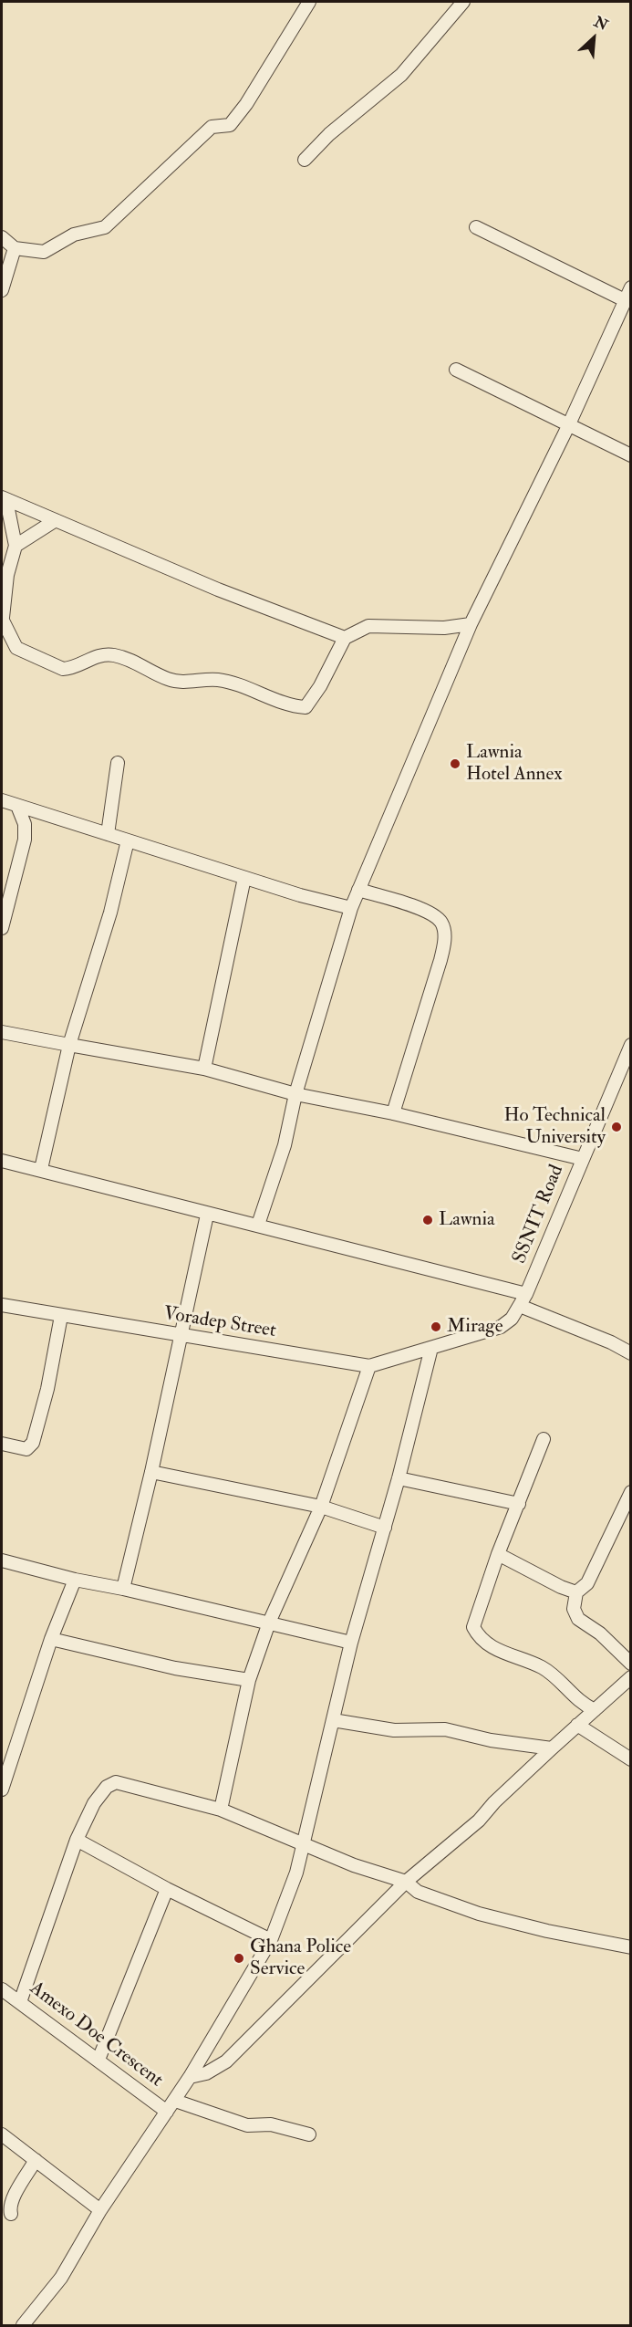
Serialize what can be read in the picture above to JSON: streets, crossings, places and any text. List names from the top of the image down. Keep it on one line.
{"streets":{"street":["SSNIT Road","Voradep Street","Amexo Doe Crescent"]},"crossings":[["SSNIT Road","Voradep Street"]],"places":["Lawnia Hotel Annex","Ho Technical University","Lawnia","Mirage","Ghana Police Service"],"north":"top right"}
